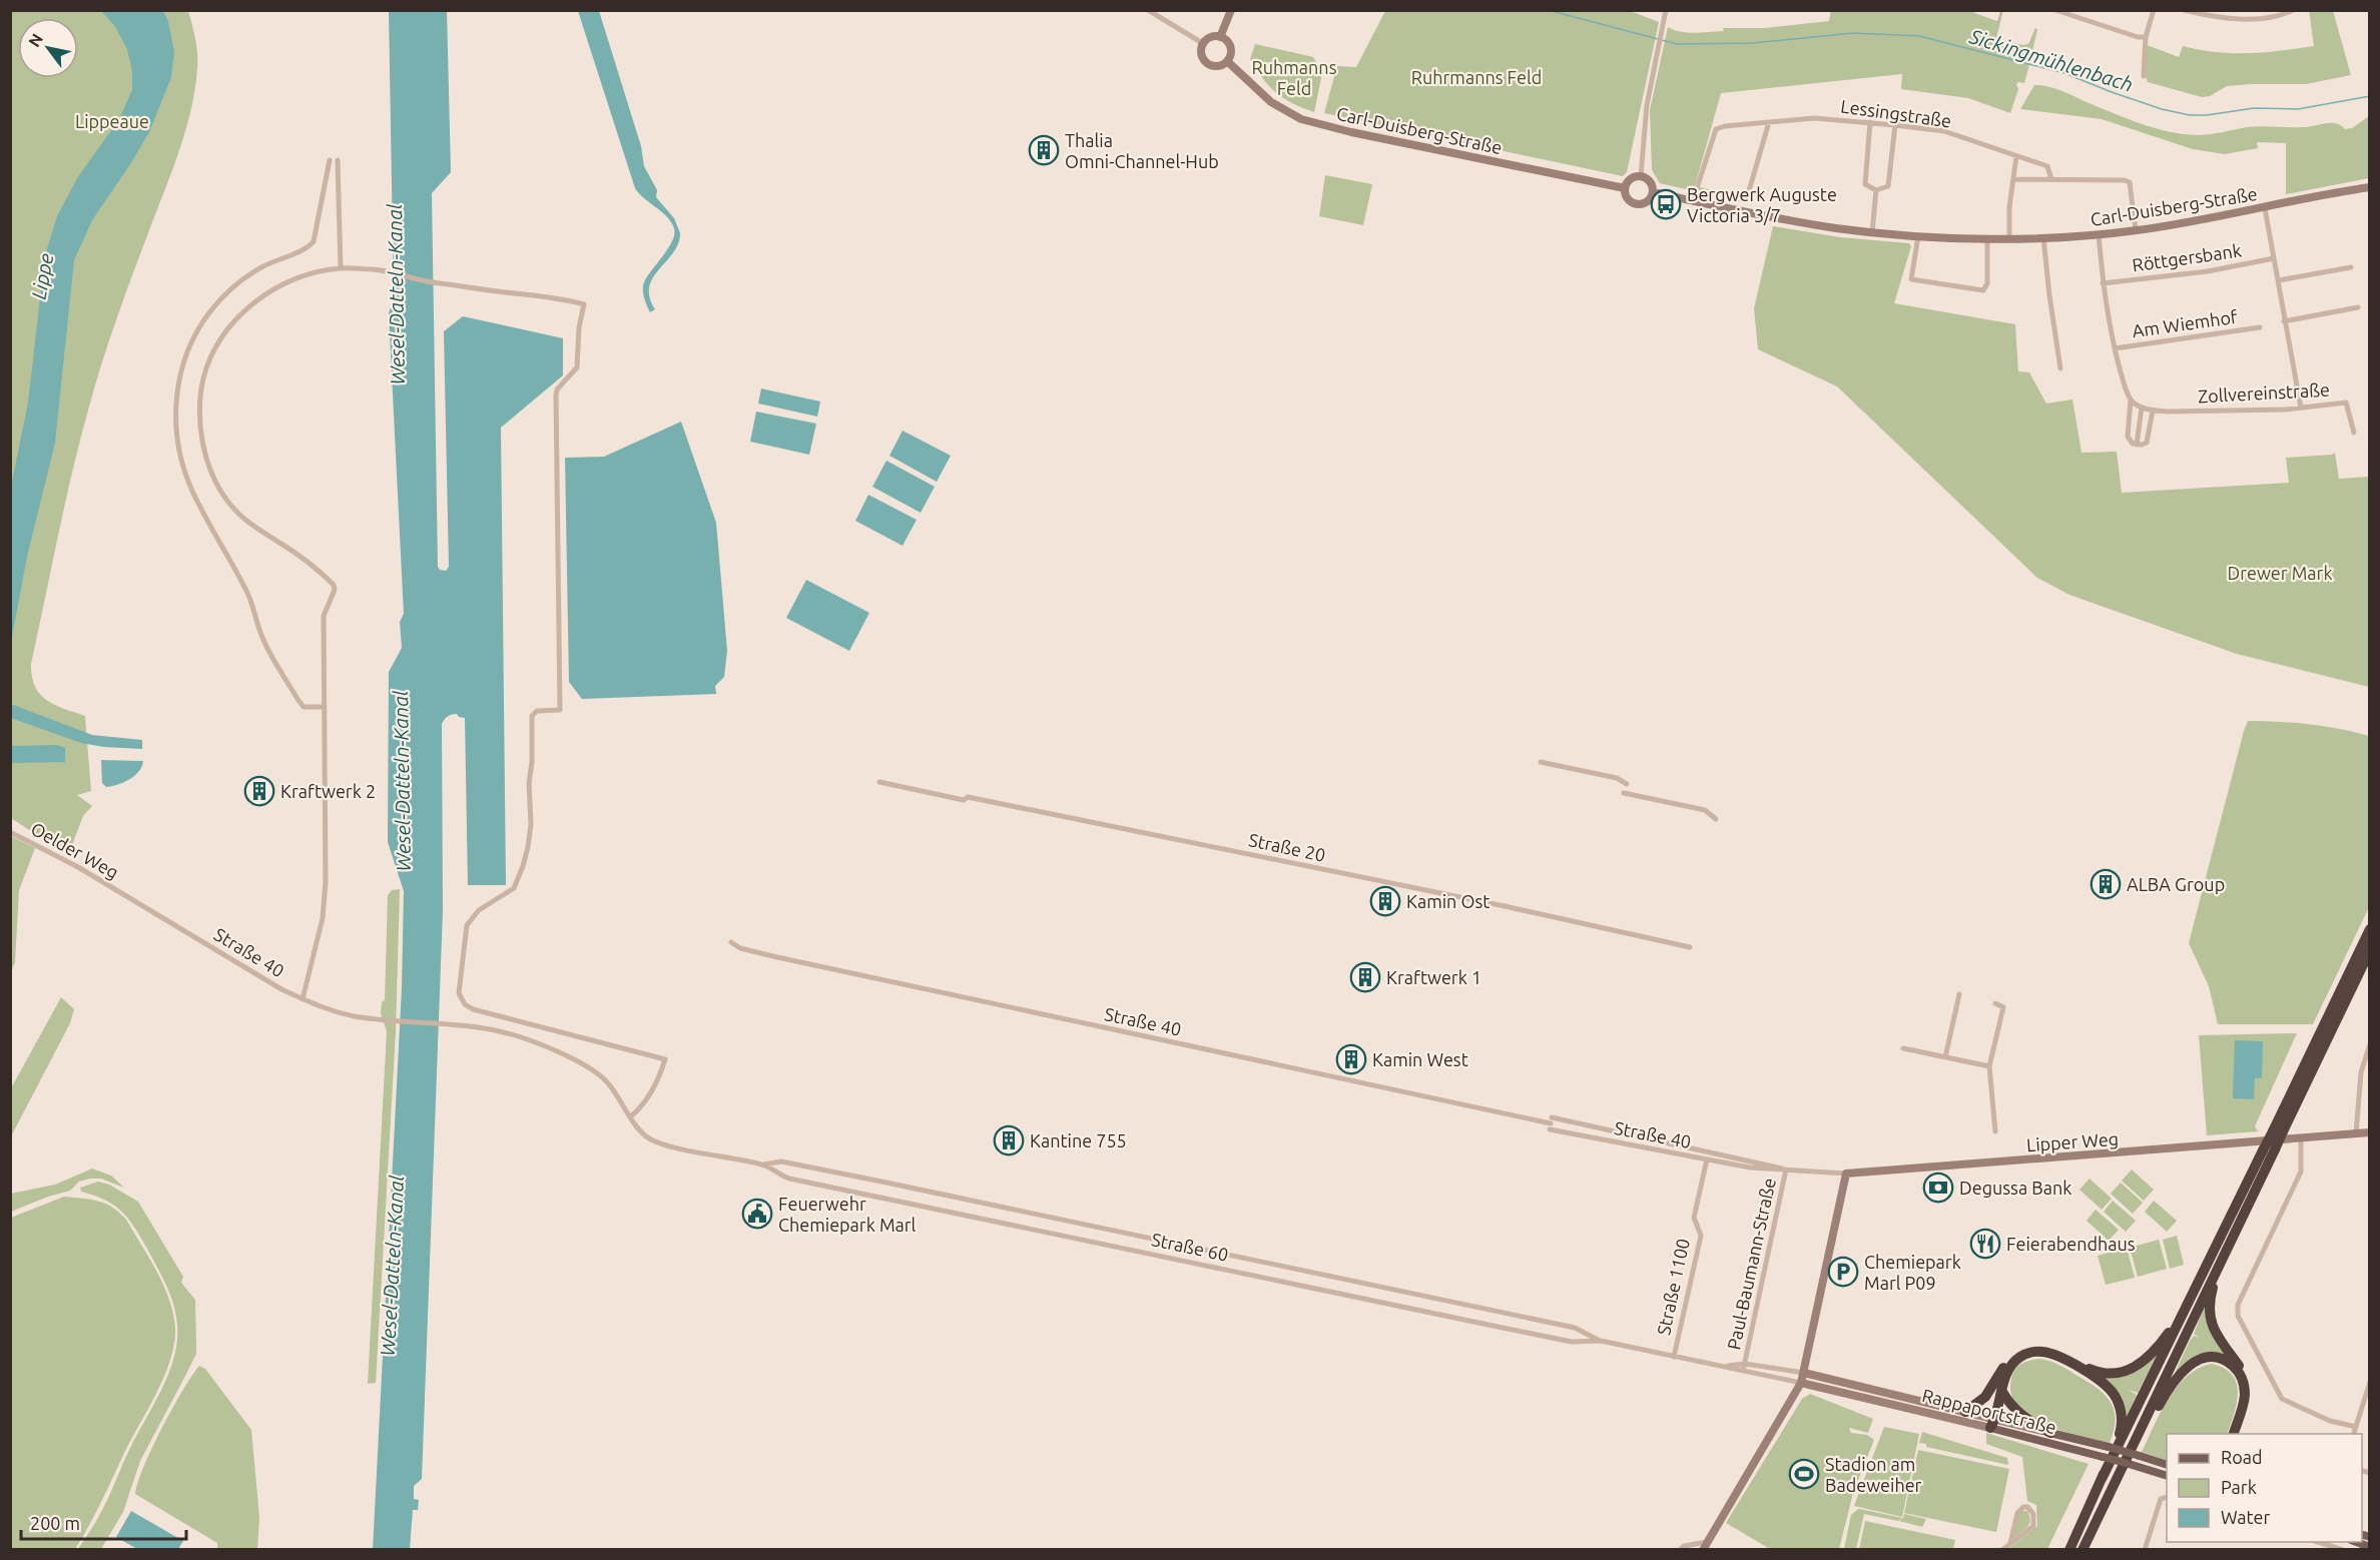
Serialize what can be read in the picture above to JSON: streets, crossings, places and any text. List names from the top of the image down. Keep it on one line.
{"streets":{"main road":["Carl-Duisberg-Straße","Lipper Weg","Rappaportstraße"],"street":["Lessingstraße","Röttgersbank","Am Wiemhof","Zollvereinstraße","Straße 20","Oelder Weg","Straße 40","Straße 60","Paul-Baumann-Straße","Straße 1100"]},"crossings":[["Oelder Weg","Straße 40"],["Straße 40","Straße 60"],["Straße 40","Paul-Baumann-Straße"],["Straße 40","Straße 1100"],["Lipper Weg","Paul-Baumann-Straße"],["Straße 60","Paul-Baumann-Straße"],["Straße 60","Straße 1100"],["Paul-Baumann-Straße","Rappaportstraße"]],"water":["Sickingmühlenbach","Lippe","Wesel-Datteln-Kanal"],"parks":["Ruhmanns Feld","Ruhrmanns Feld","Lippeaue","Drewer Mark"],"places":{"building":["Thalia Omni-Channel-Hub","Kraftwerk 2","ALBA Group","Kamin Ost","Kraftwerk 1","Kamin West","Kantine 755"],"bus stop":["Bergwerk Auguste Victoria 3/7"],"bank":["Degussa Bank"],"public building":["Feuerwehr Chemiepark Marl"],"restaurant":["Feierabendhaus"],"parking":["Chemiepark Marl P09"],"sports":["Stadion am Badeweiher"]},"legend":["Road","Park","Water"],"scale_bar":"200 m","north":"top left"}
